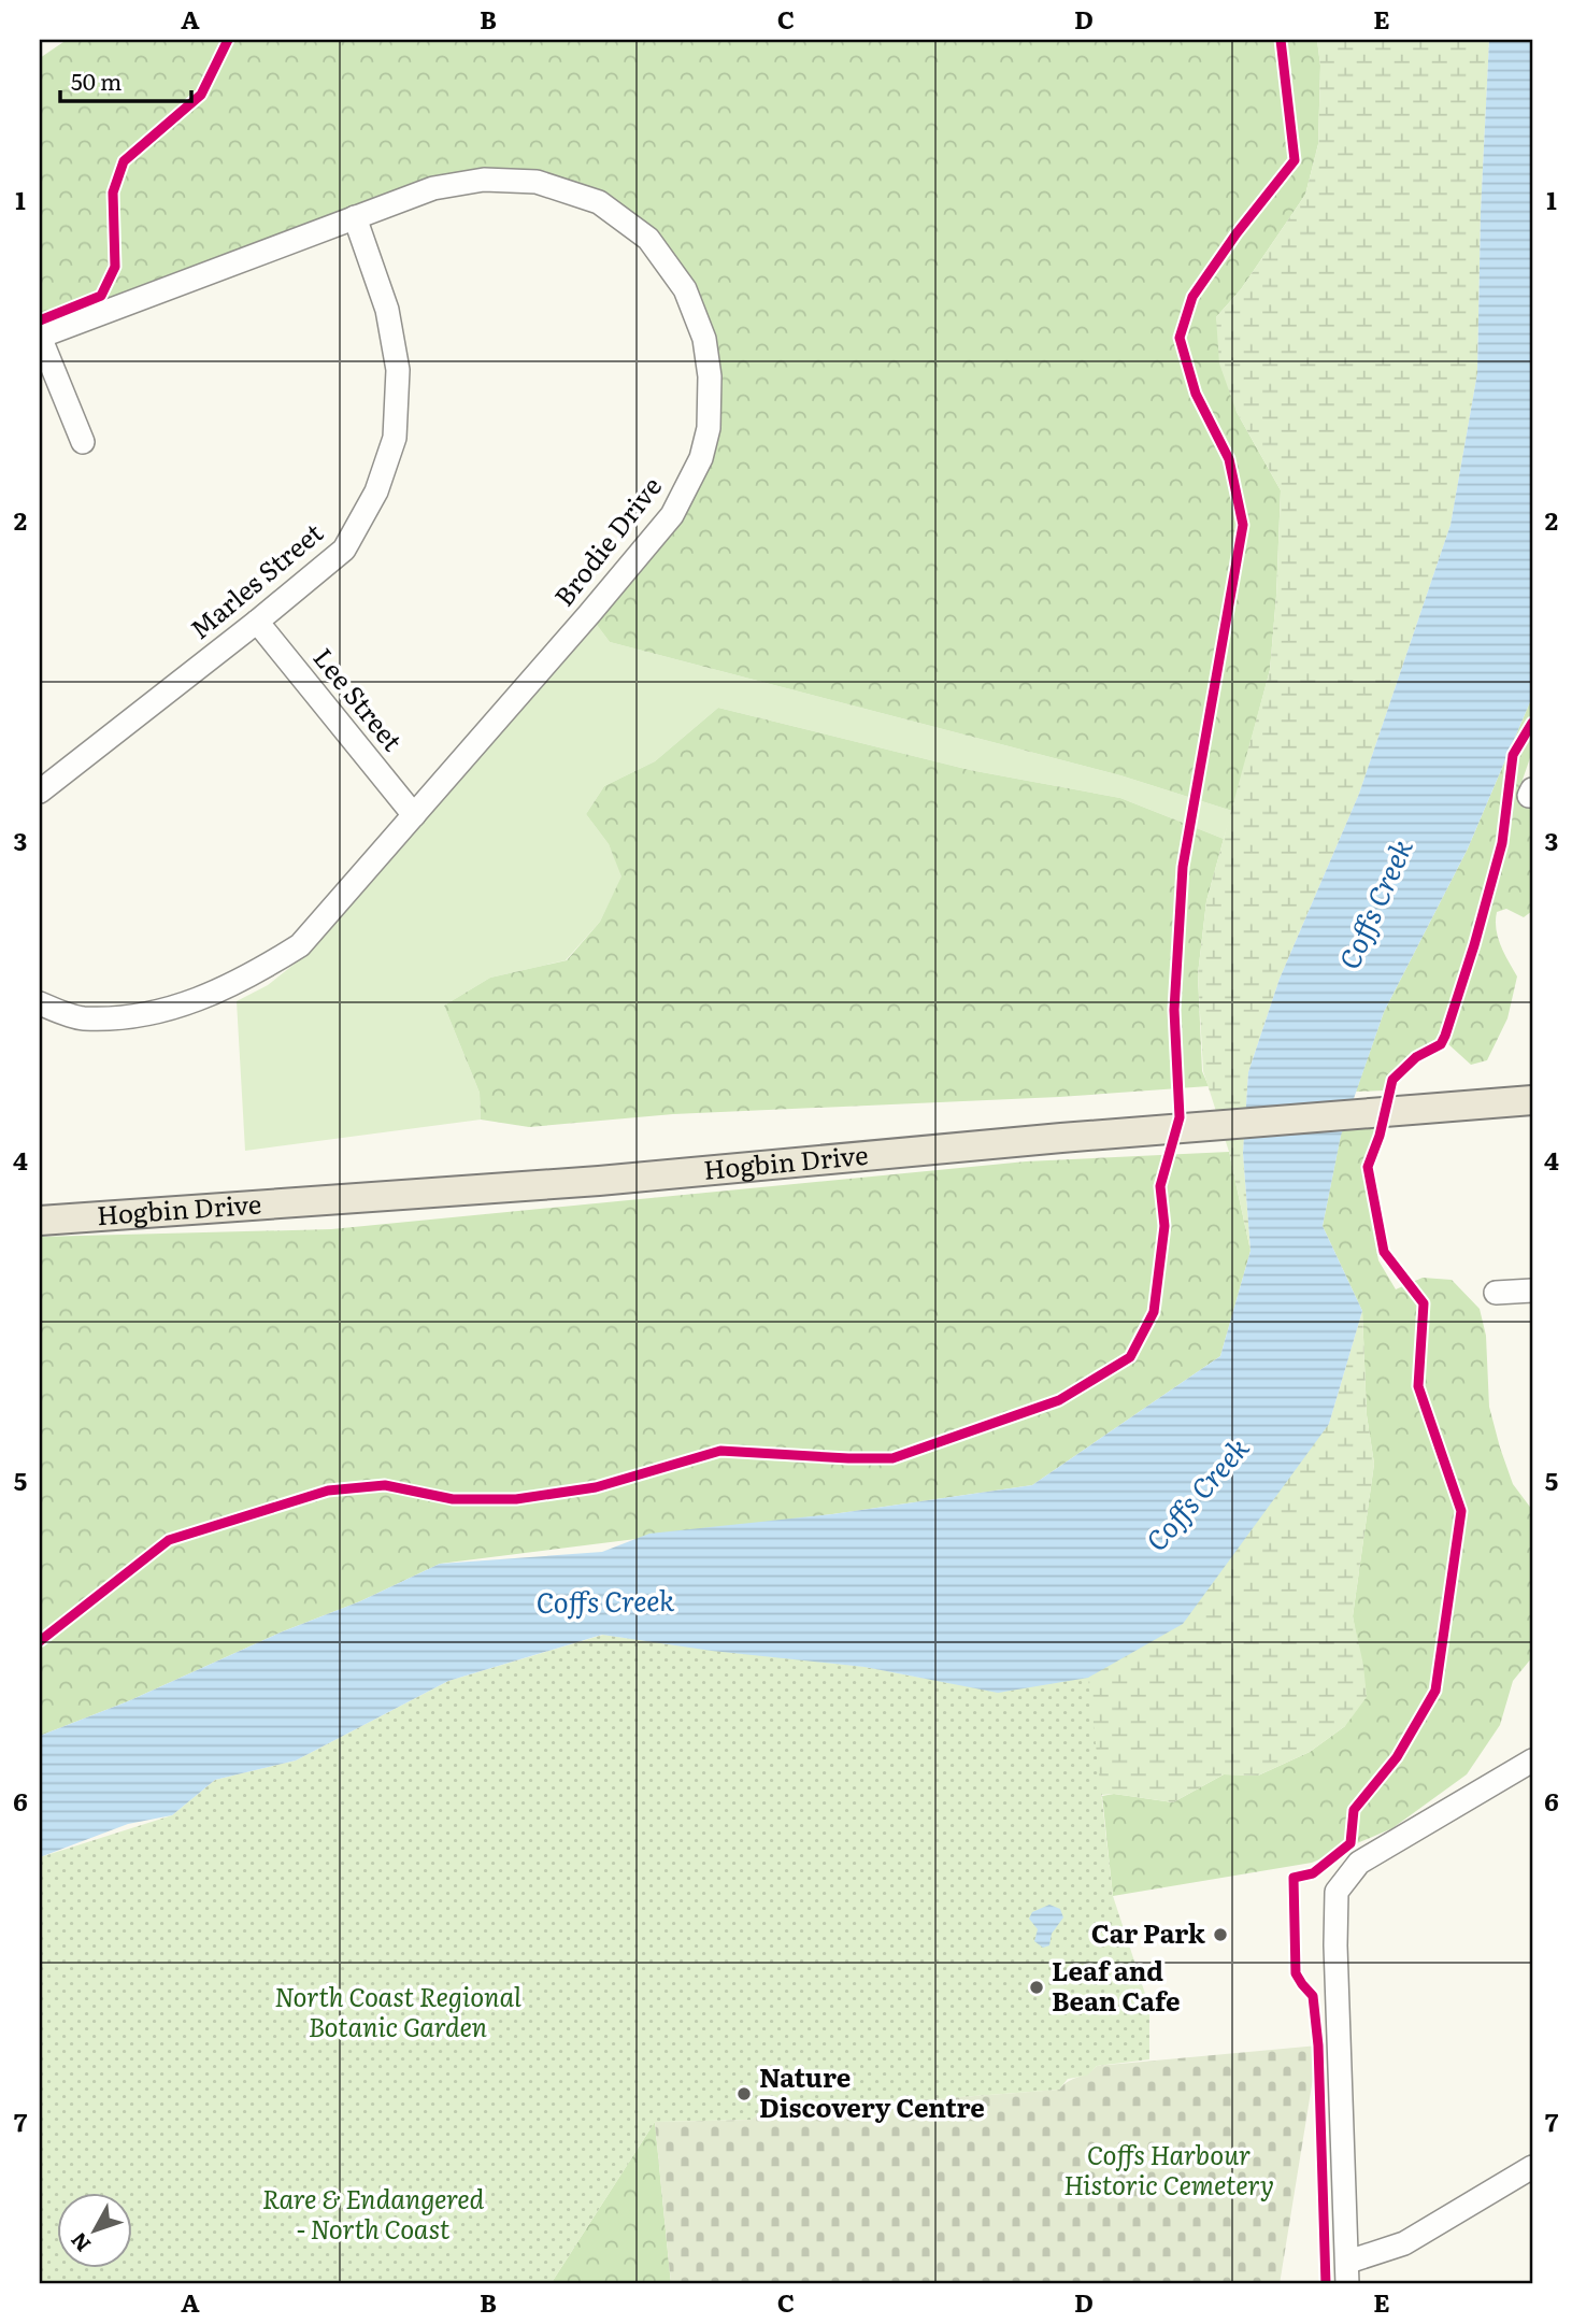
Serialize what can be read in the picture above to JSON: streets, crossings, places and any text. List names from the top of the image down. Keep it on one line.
{"streets":{"main road":["Hogbin Drive"],"street":["Brodie Drive","Marles Street","Lee Street"]},"crossings":[["Brodie Drive","Marles Street"],["Brodie Drive","Lee Street"],["Marles Street","Lee Street"]],"water":["Coffs Creek"],"parks":["North Coast Regional Botanic Garden","Coffs Harbour Historic Cemetery","Rare & Endangered - North Coast"],"places":["Car Park","Leaf and Bean Cafe","Nature Discovery Centre"],"scale_bar":"50 m","north":"bottom left","grid":{"columns":["A","B","C","D","E"],"rows":["1","2","3","4","5","6","7"]}}
